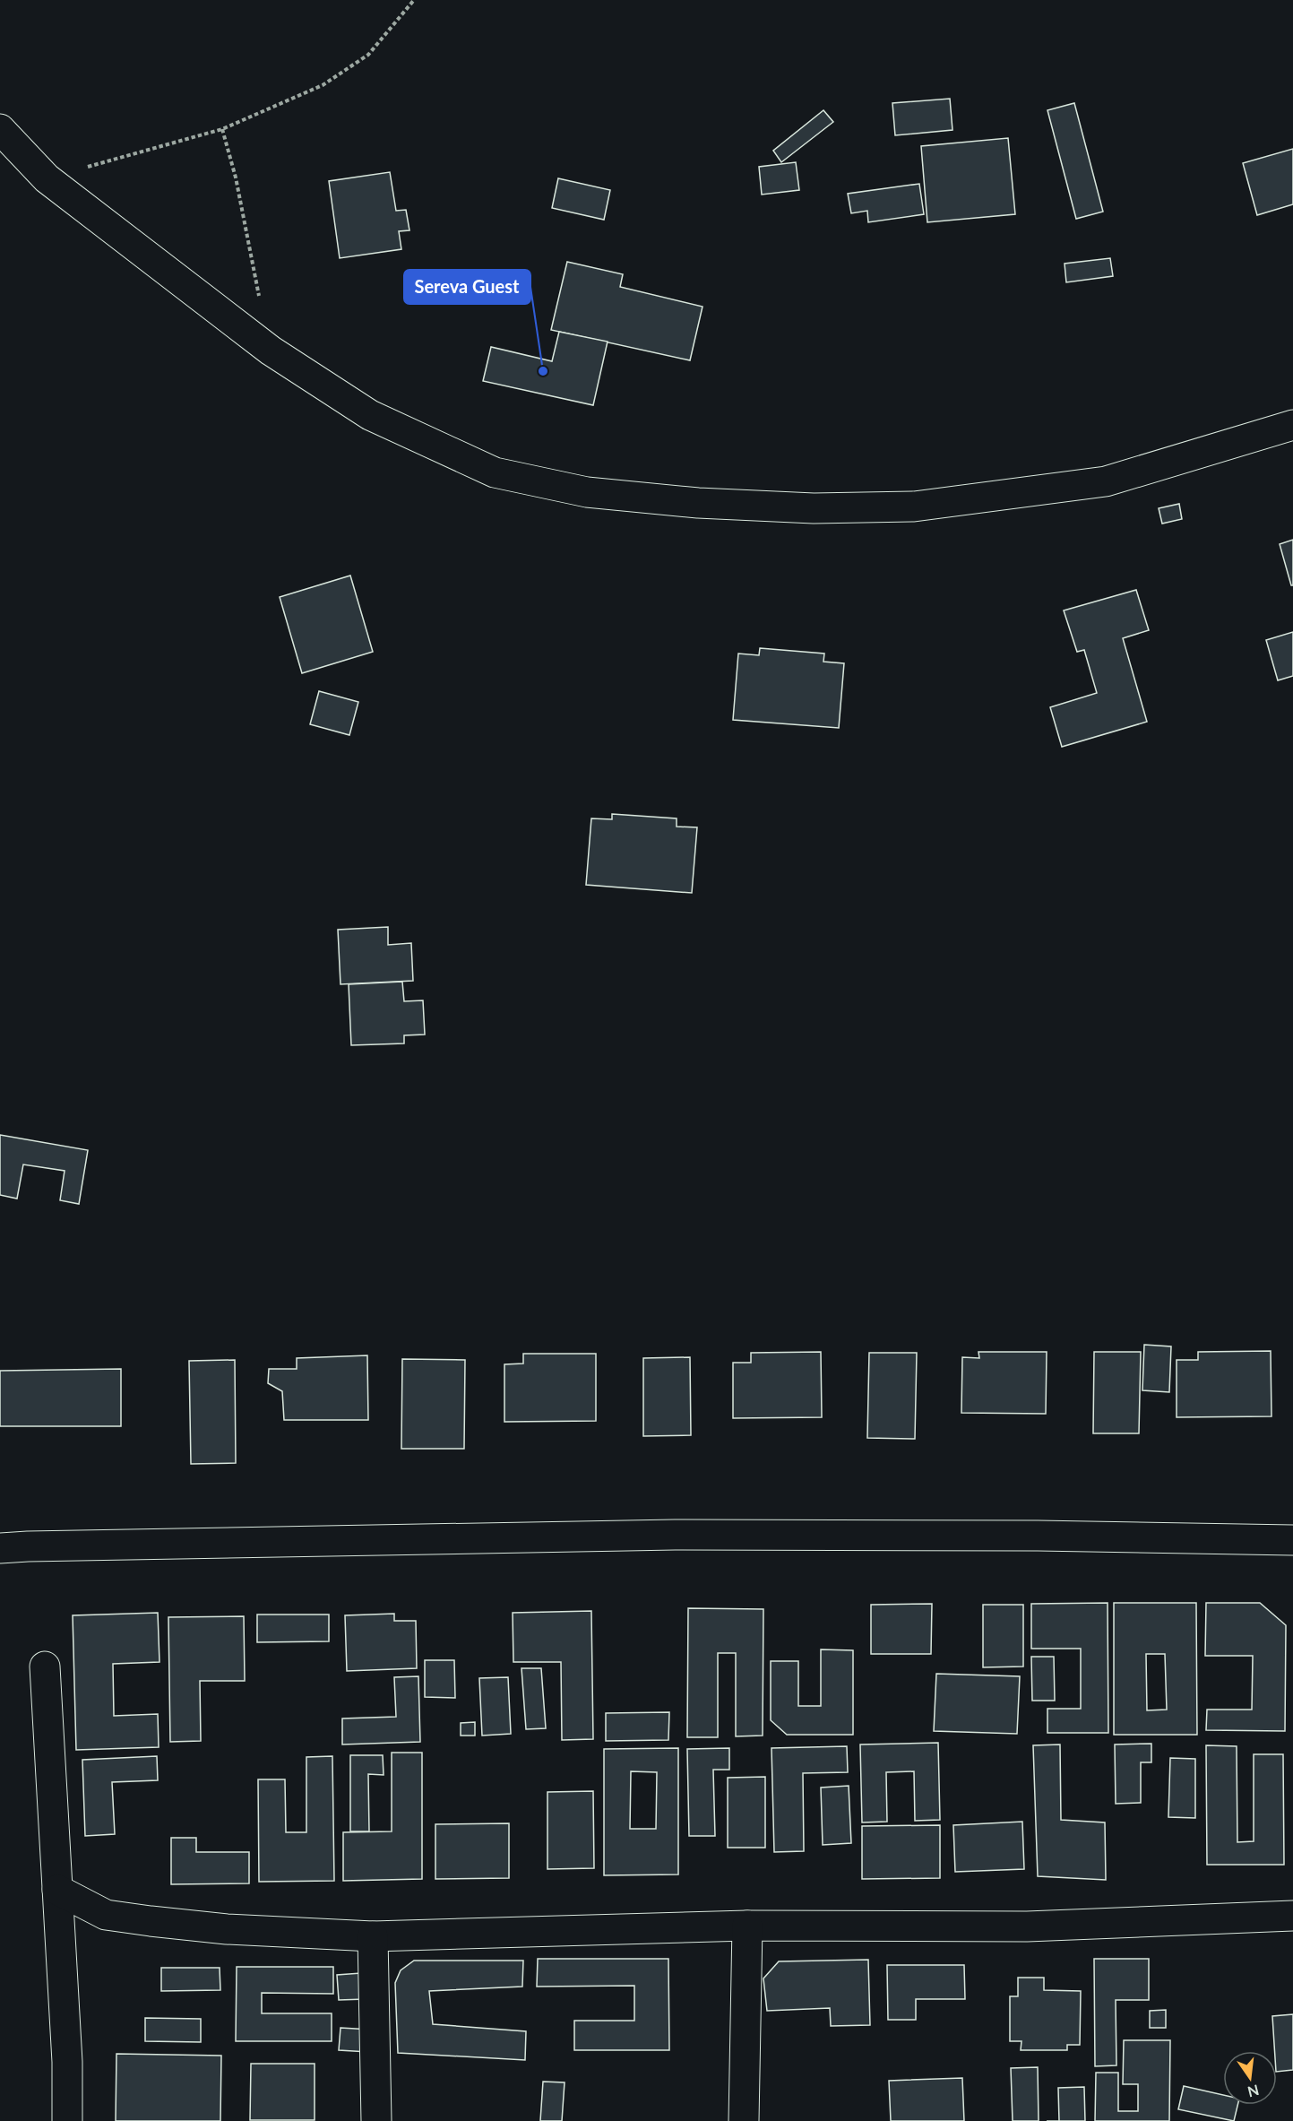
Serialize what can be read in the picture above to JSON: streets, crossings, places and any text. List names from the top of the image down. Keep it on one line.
{"places":["Sereva Guest"],"north":"bottom"}
